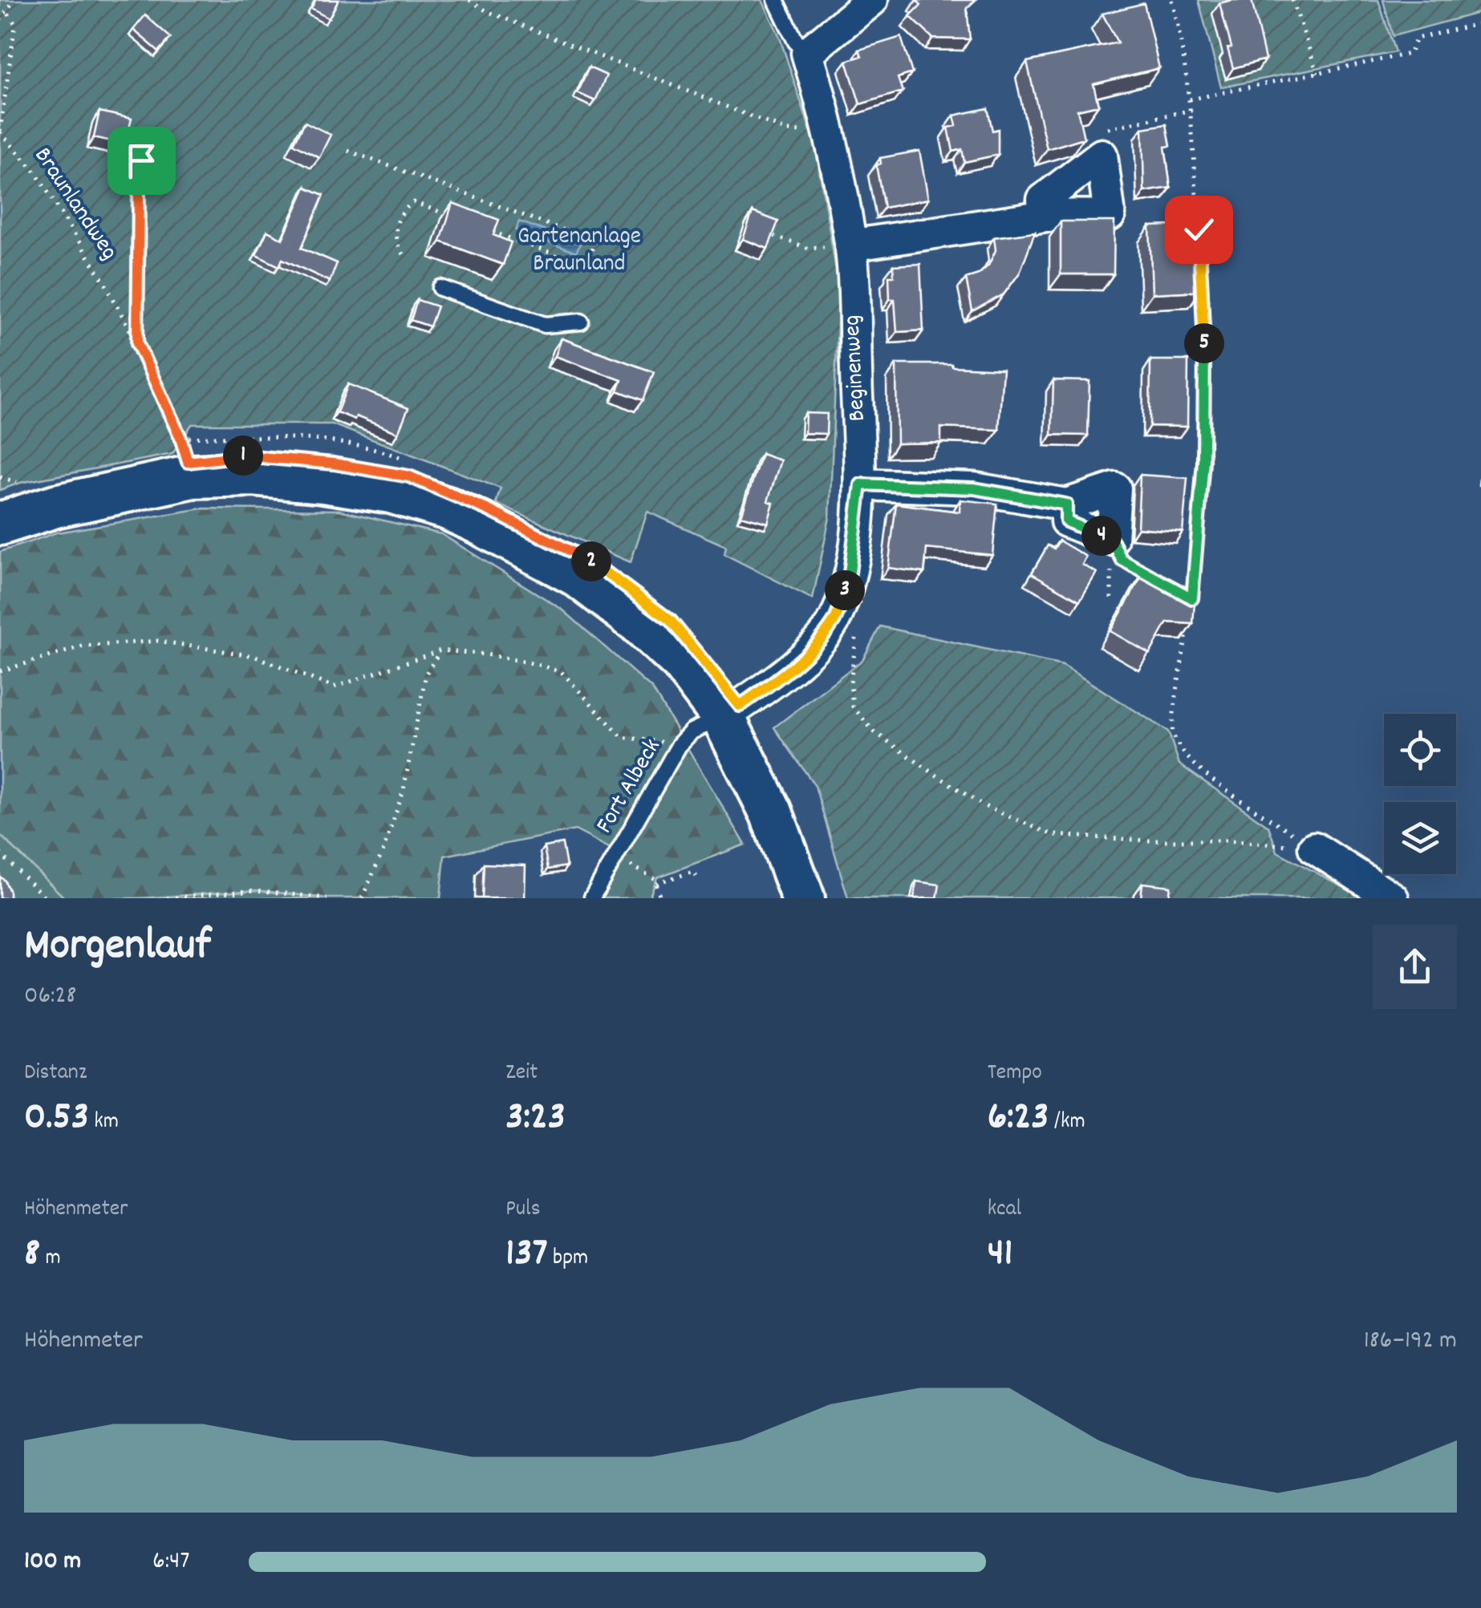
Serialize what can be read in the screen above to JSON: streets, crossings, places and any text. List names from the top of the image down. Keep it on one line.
{"streets":{"street":["Beginenweg"],"lane":["Fort Albeck"],"path":["Braunlandweg"]},"crossings":[["Beginenweg","Fort Albeck"]],"parks":["Gartenanlage Braunland"],"page":{"pins":["5","1","4","2","3"],"heading":["Morgenlauf","06:28"],"stats":[["Distanz","0.53 km"],["Zeit","3:23"],["Tempo","6:23 /km"],["Höhenmeter","8 m"],["Puls","137 bpm"],["kcal","41"]],"chart":["Höhenmeter","186–192 m"],"list":[{"name":"100 m","note":"6:47"}]}}
